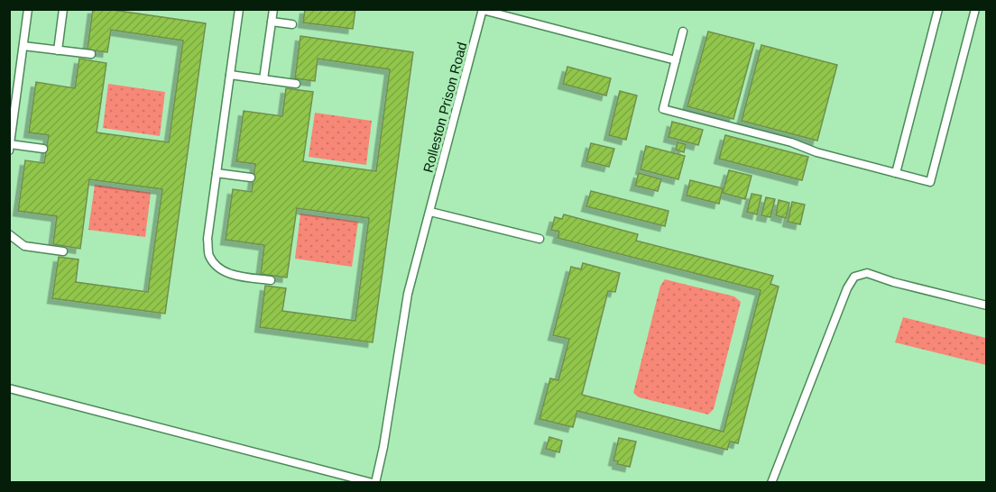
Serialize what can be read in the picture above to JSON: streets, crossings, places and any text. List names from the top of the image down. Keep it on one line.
{"streets":{"lane":["Rolleston Prison Road"]}}
